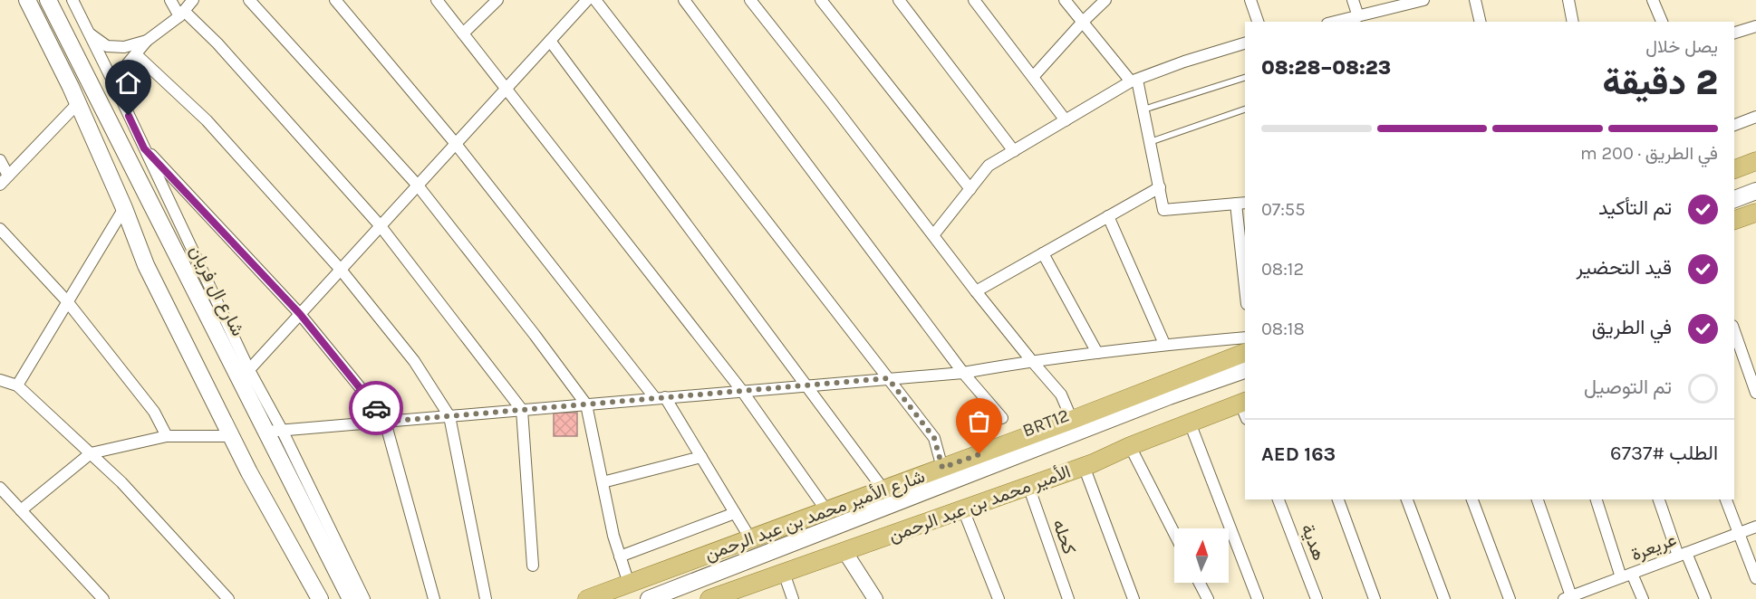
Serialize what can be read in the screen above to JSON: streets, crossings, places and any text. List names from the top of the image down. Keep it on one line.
{"streets":{"main road":["شارع ال فريان","BRT12","الأمير محمد بن عبد الرحمن","شارع الأمير محمد بن عبد الرحمن"],"street":["كحله","هدية","عريعرة"]},"crossings":[["الأمير محمد بن عبد الرحمن","كحله"]],"north":"top","page":{"heading":["2 دقيقة","يصل خلال","08:23–08:28"],"panel":["الطلب #6737","AED 163"],"bar":"في الطريق · 200 m","list":[["تم التأكيد","07:55"],["قيد التحضير","08:12"],["في الطريق","08:18"],"تم التوصيل"]}}
